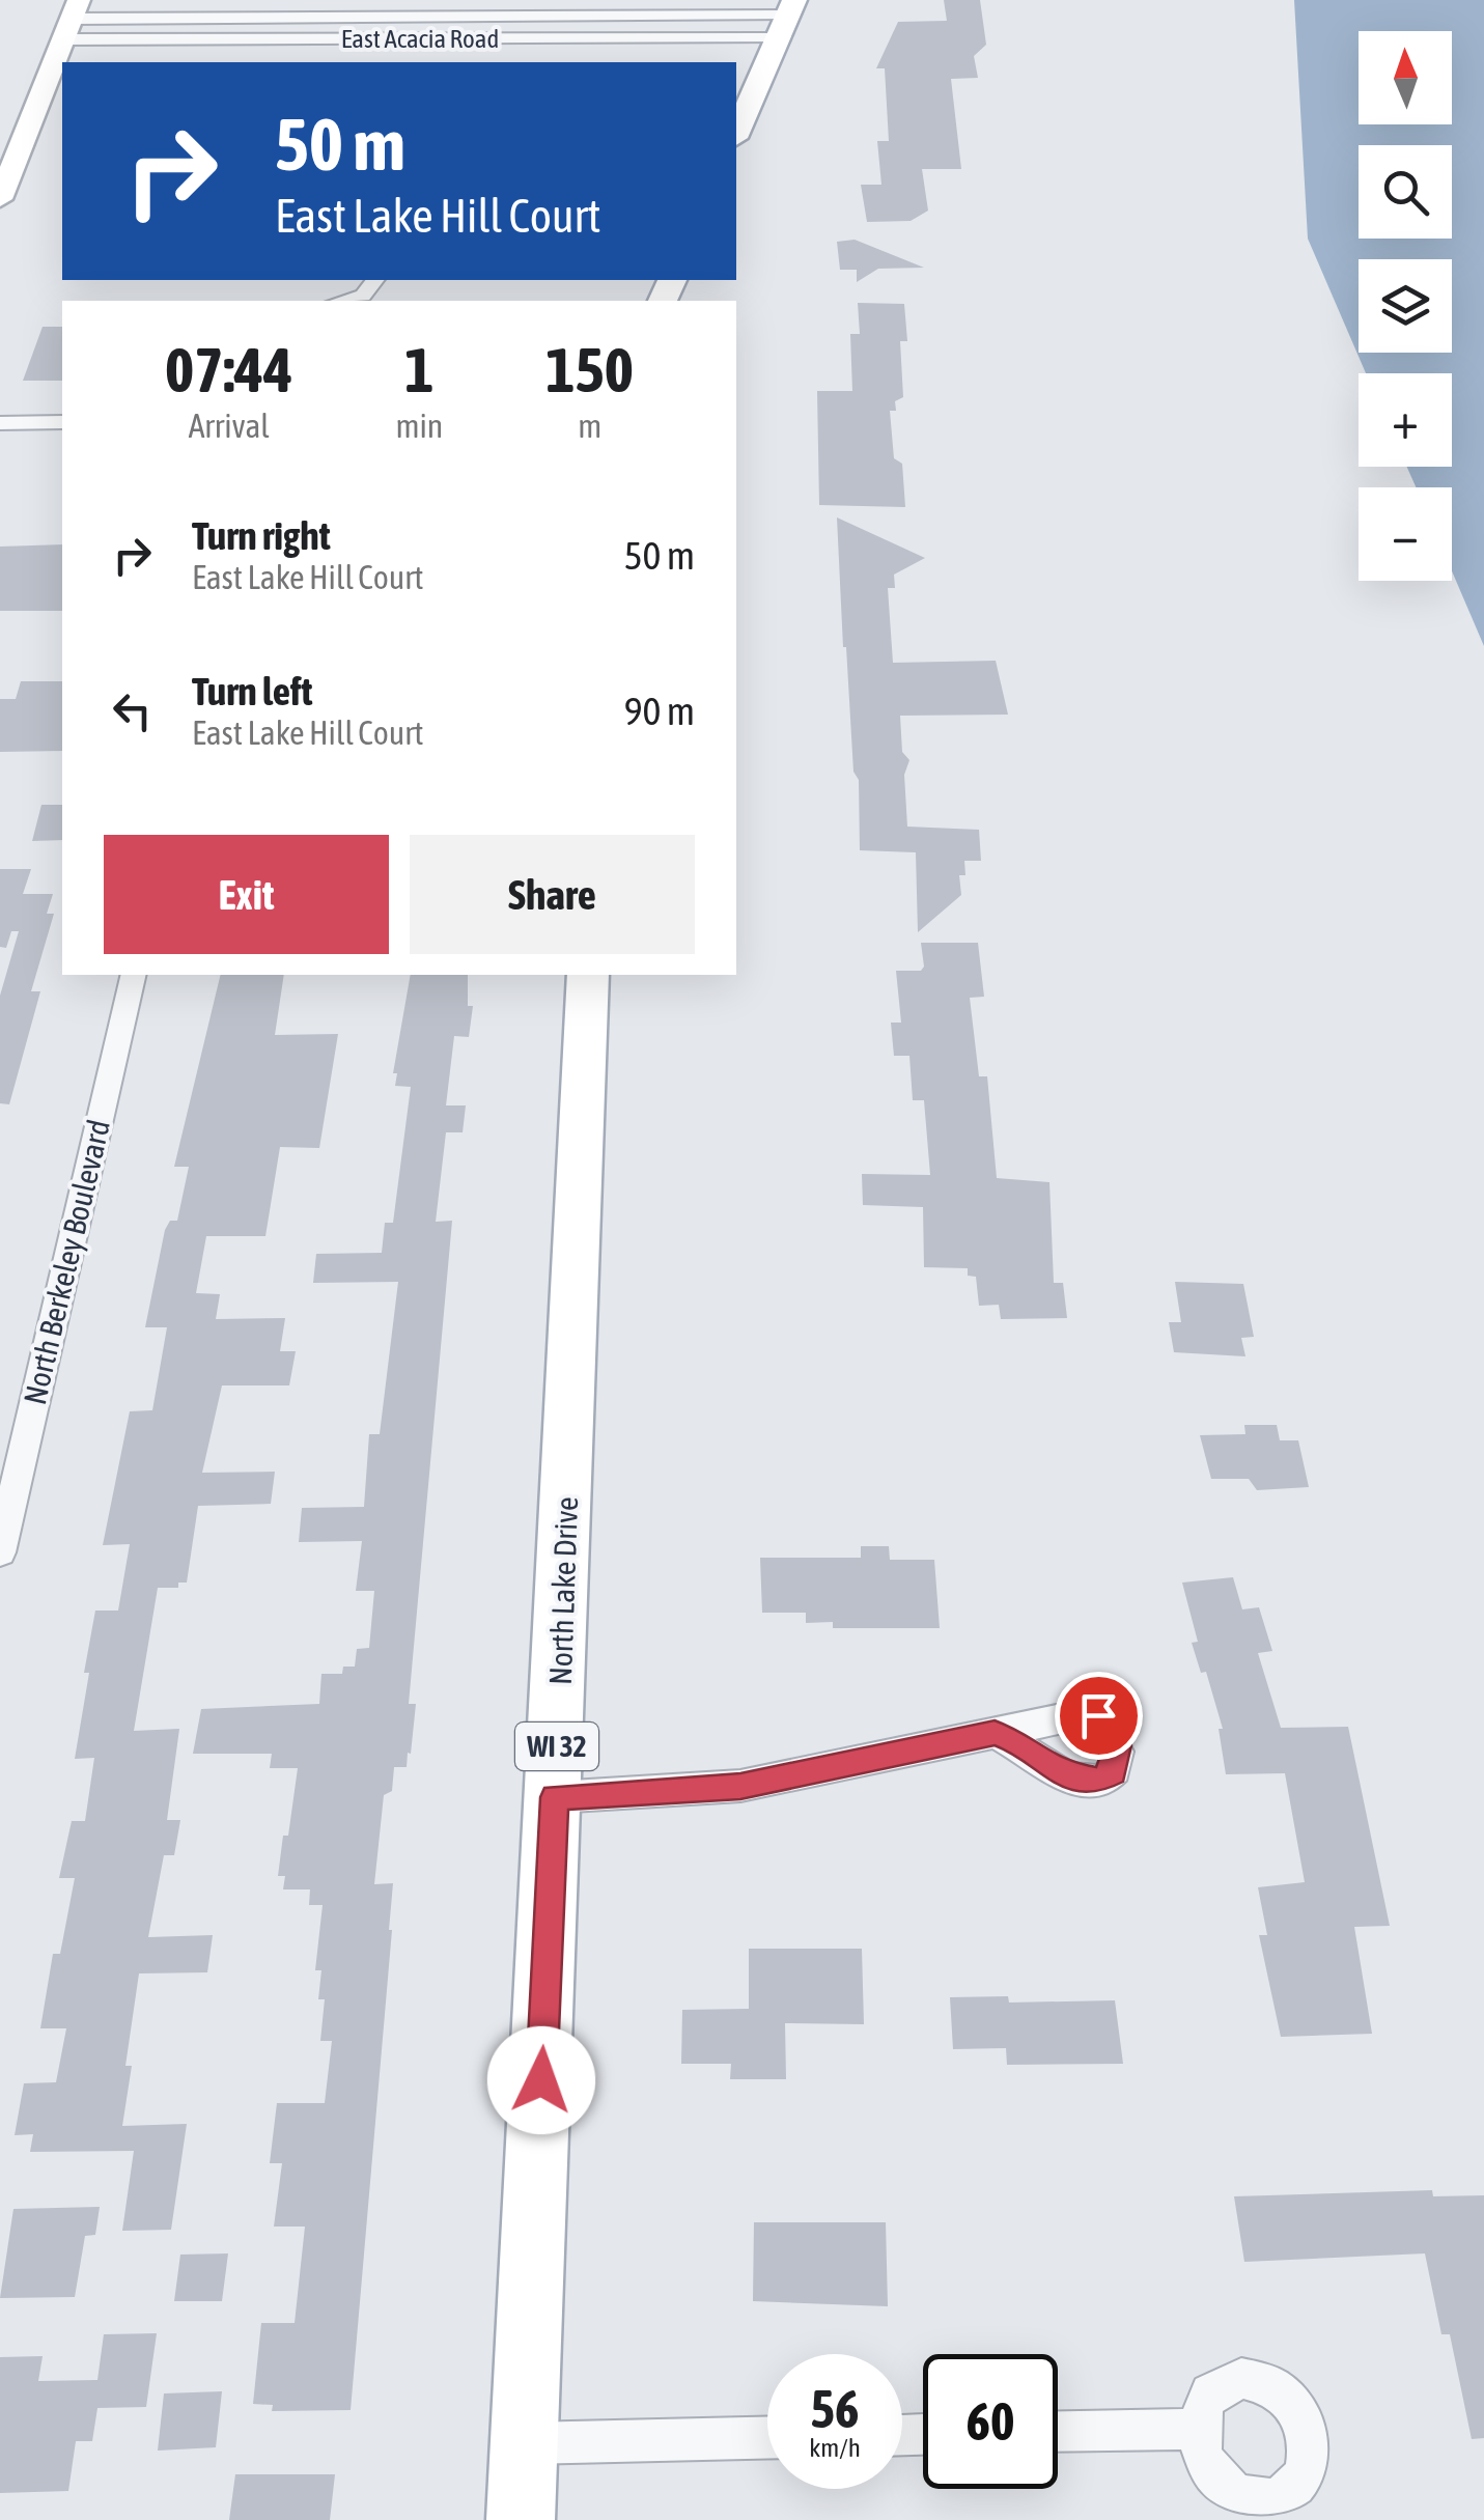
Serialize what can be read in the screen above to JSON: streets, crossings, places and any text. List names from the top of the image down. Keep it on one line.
{"streets":{"main road":["North Lake Drive","WI 32"],"street":["East Acacia Road","North Berkeley Boulevard"]},"north":"top","page":{"map_buttons":["+","−"],"turn":["50 m","East Lake Hill Court"],"eta":["07:44","Arrival","1","min","150","m"],"list":[{"name":"Turn right","note":"East Lake Hill Court","value":"50 m"},{"name":"Turn left","note":"East Lake Hill Court","value":"90 m"}],"buttons":["Exit","Share"],"speed":"56 km/h","limit":"60"}}
